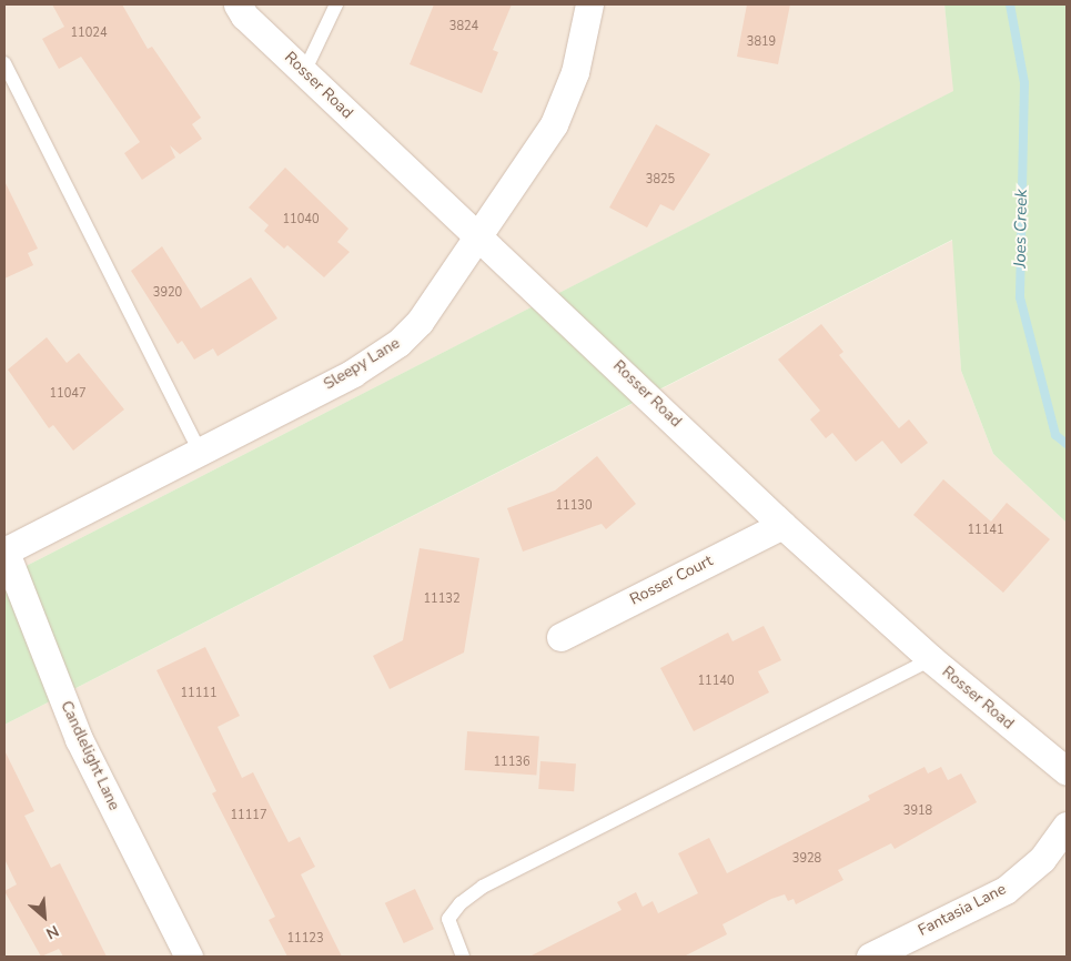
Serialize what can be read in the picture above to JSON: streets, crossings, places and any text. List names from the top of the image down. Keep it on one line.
{"streets":{"street":["Rosser Road","Sleepy Lane","Rosser Court","Candlelight Lane","Fantasia Lane"]},"crossings":[["Rosser Road","Sleepy Lane"],["Rosser Road","Rosser Court"],["Sleepy Lane","Candlelight Lane"]],"water":["Joes Creek"],"house_numbers":["3824","11024","3819","3825","11040","3920","11047","11130","11141","11132","11140","11111","11136","3918","11117","3928","11123"],"north":"bottom right"}
